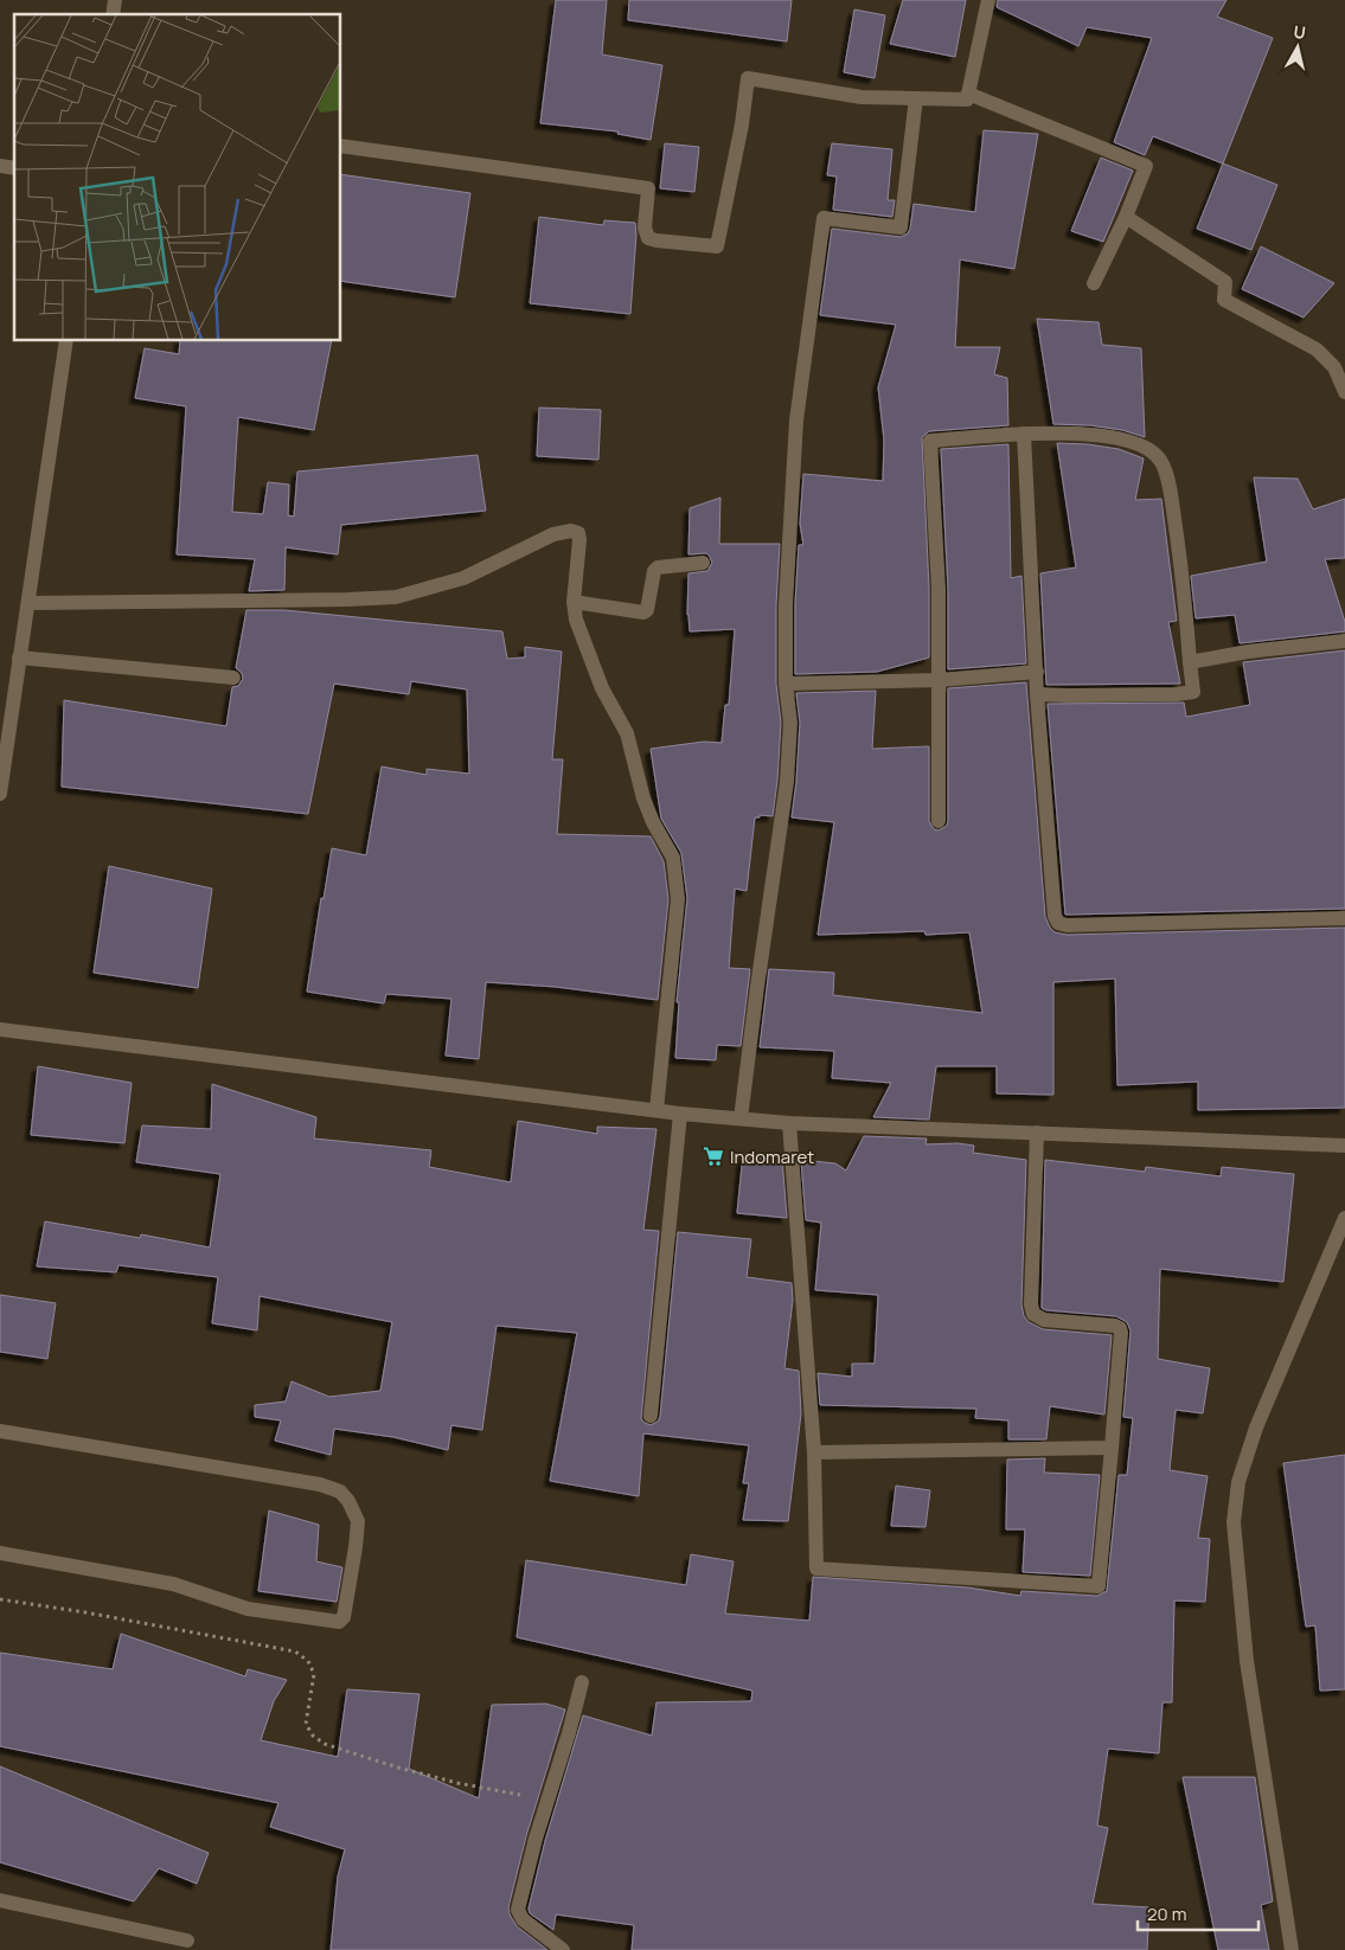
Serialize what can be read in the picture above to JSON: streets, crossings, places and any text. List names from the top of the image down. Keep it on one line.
{"places":{"supermarket":["Indomaret"]},"scale_bar":"20 m","north":"top"}
